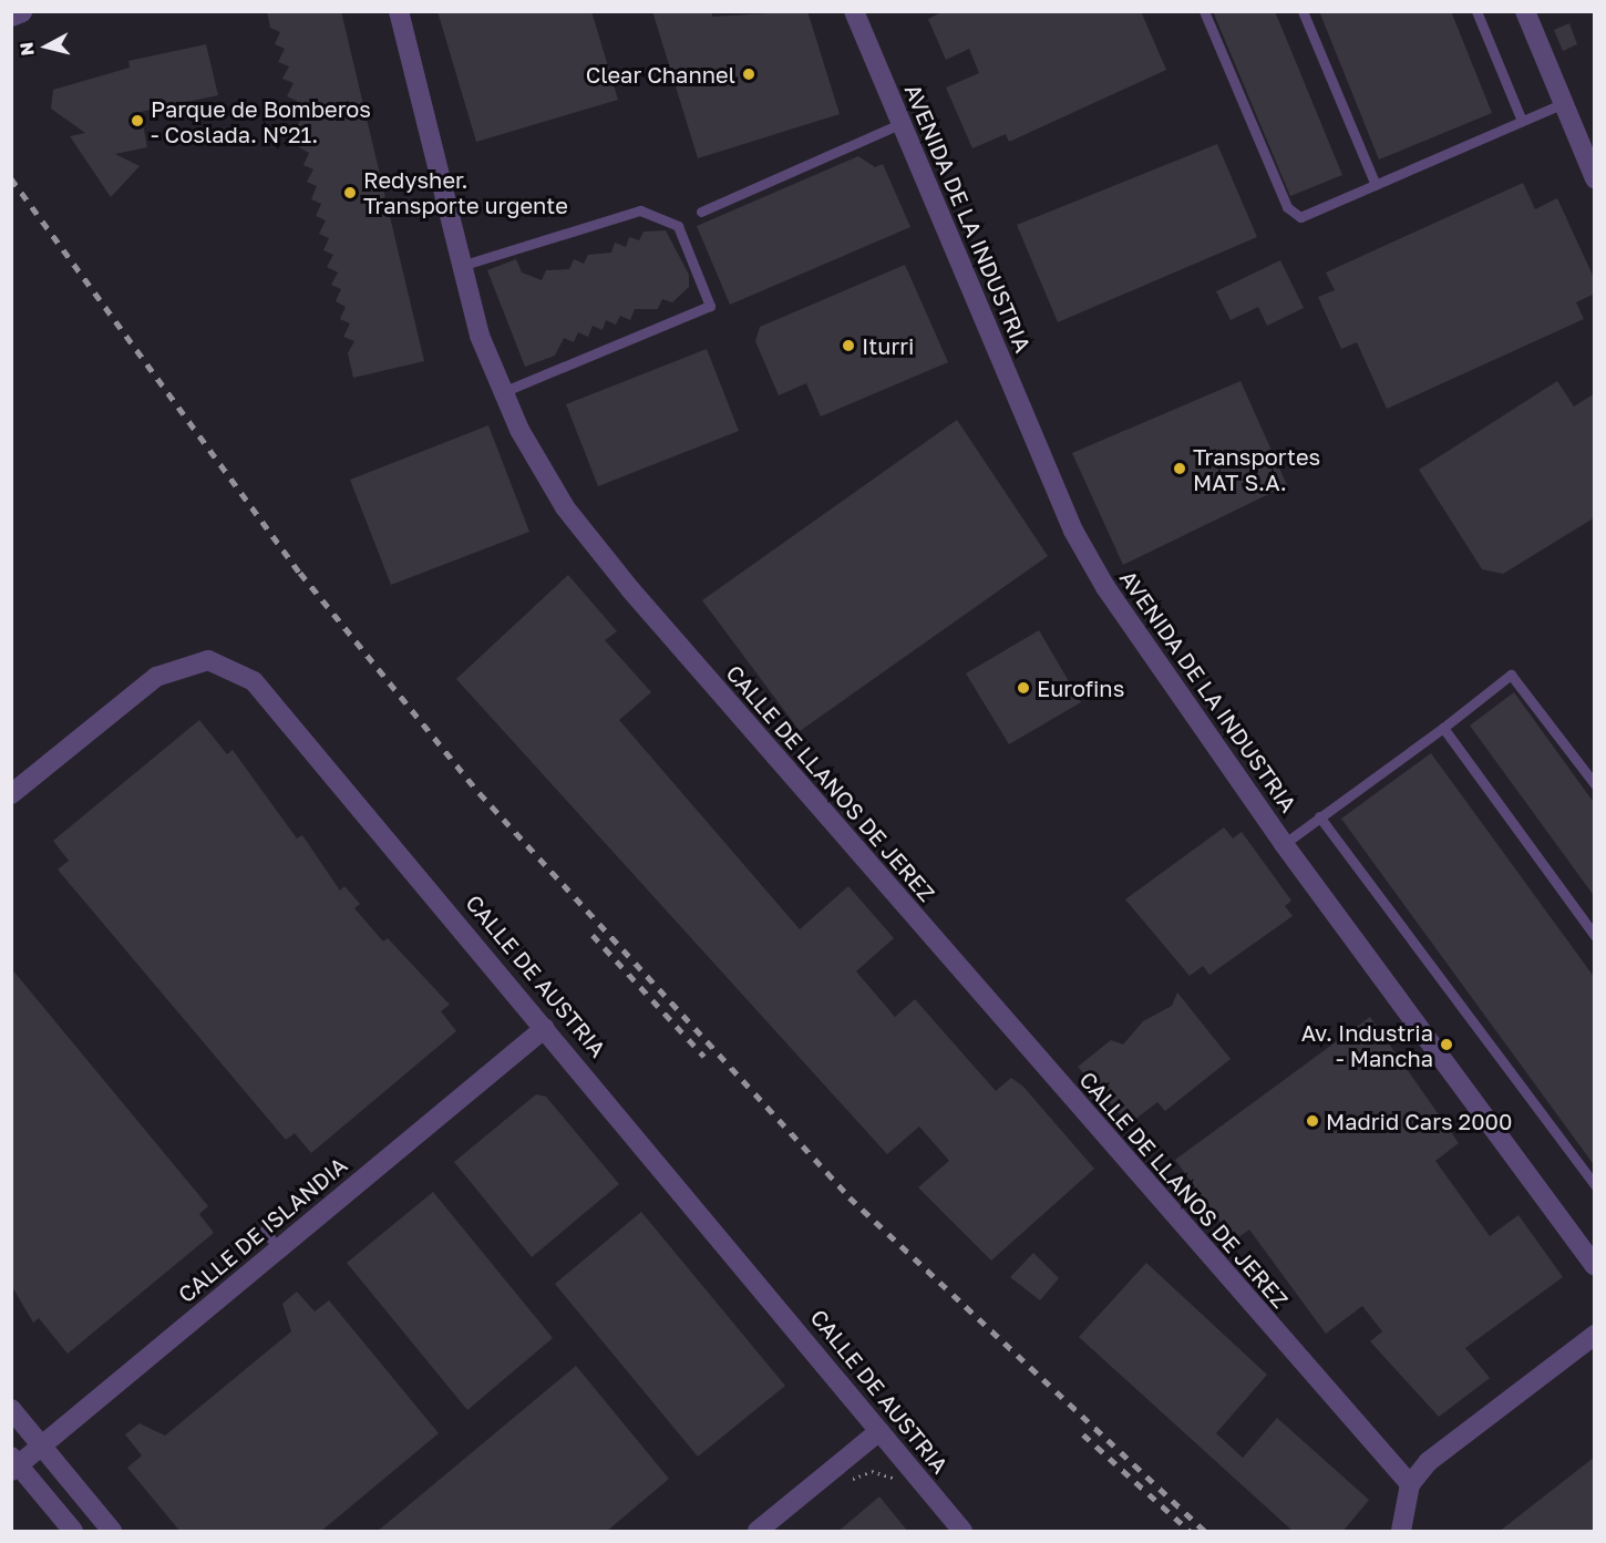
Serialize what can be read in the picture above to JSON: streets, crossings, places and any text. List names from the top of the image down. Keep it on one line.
{"streets":{"street":["AVENIDA DE LA INDUSTRIA","CALLE DE LLANOS DE JEREZ","CALLE DE AUSTRIA","CALLE DE ISLANDIA"]},"crossings":[["CALLE DE AUSTRIA","CALLE DE ISLANDIA"]],"places":["Clear Channel","Parque de Bomberos - Coslada. Nº21.","Redysher. Transporte urgente","Iturri","Transportes MAT S.A.","Eurofins","Av. Industria - Mancha","Madrid Cars 2000"],"north":"left"}
